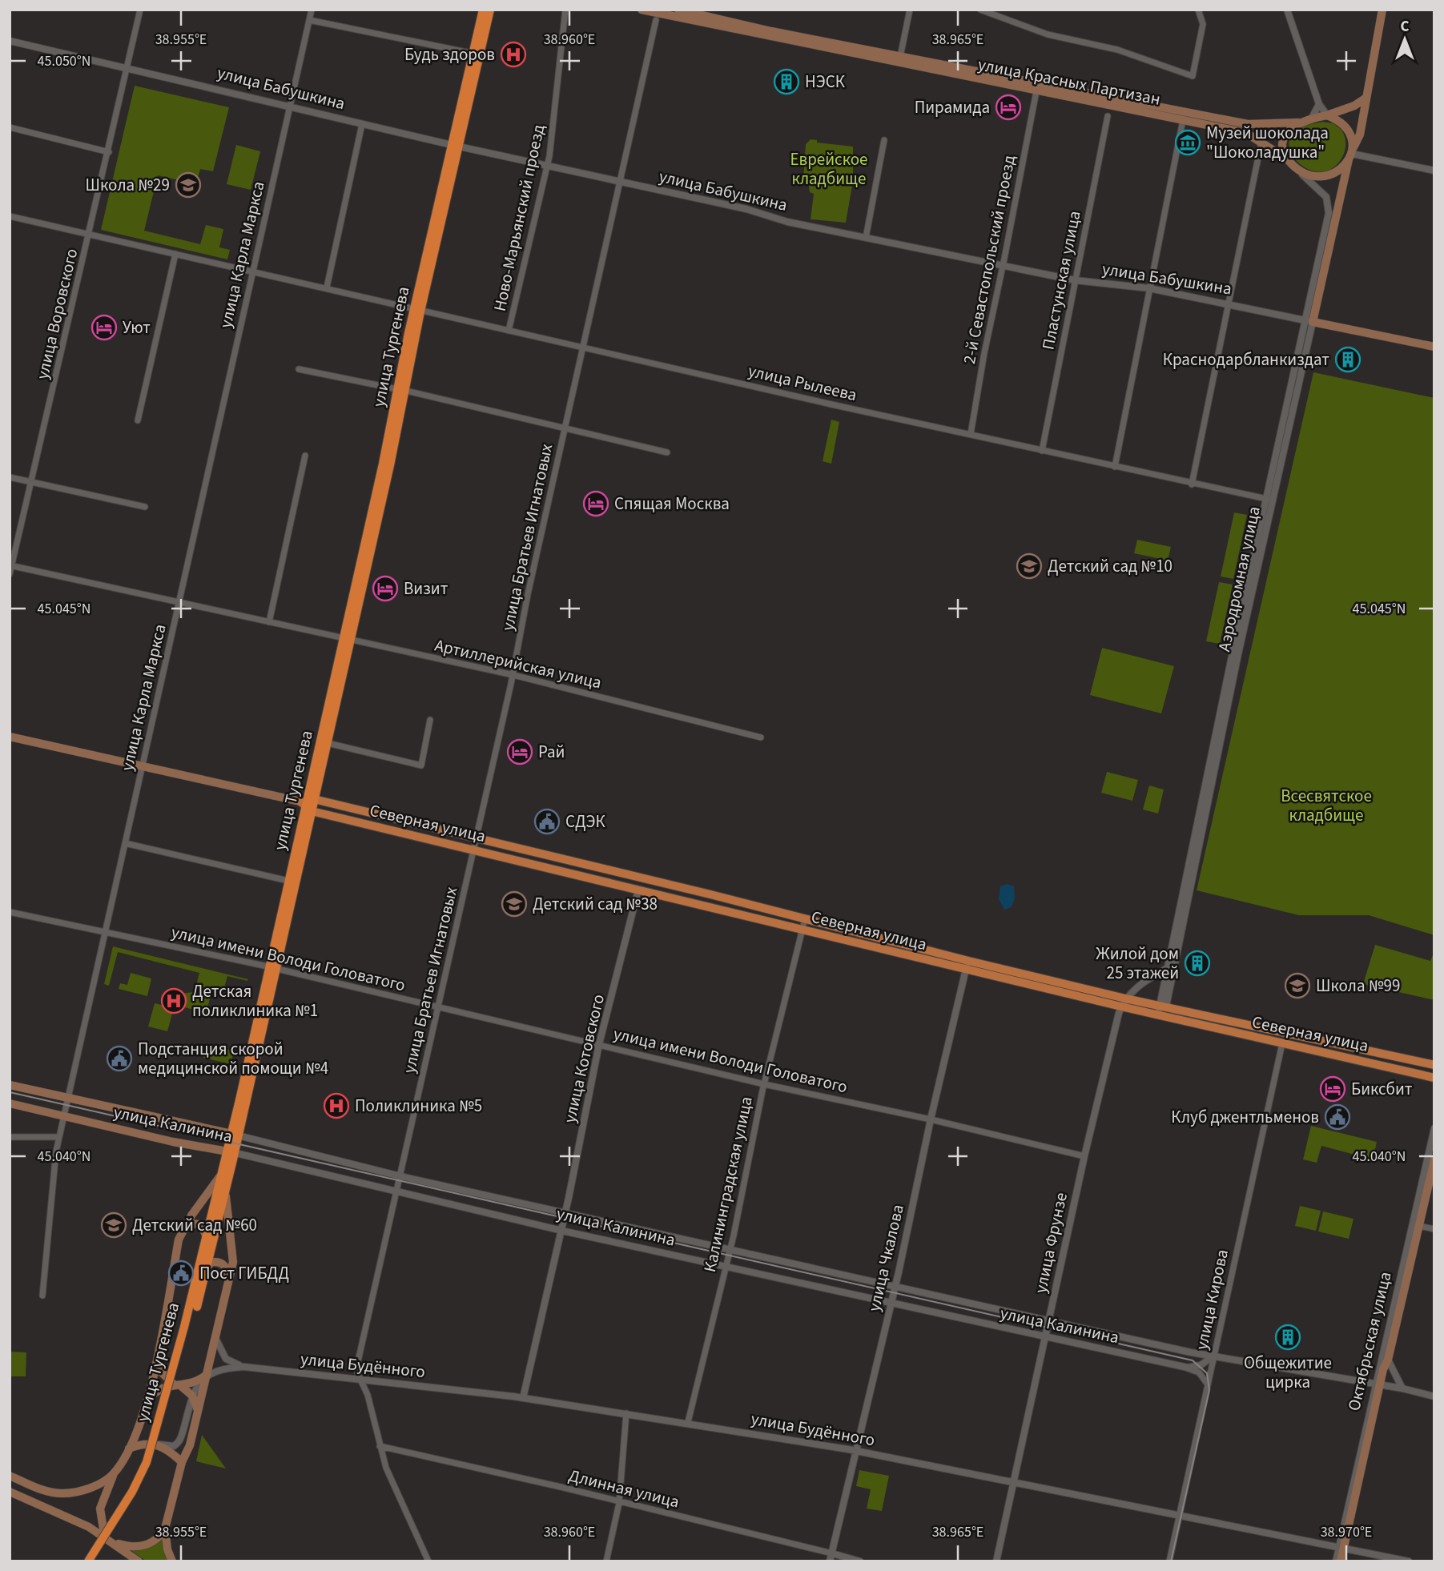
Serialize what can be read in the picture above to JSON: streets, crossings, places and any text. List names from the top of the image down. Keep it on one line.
{"streets":{"highway":["улица Тургенева"],"main road":["улица Красных Партизан","улица Бабушкина","Аэродромная улица","Северная улица","улица Калинина","Октябрьская улица"],"street":["Ново-Марьянский проезд","улица Карла Маркса","2-й Севастопольский проезд","Пластунская улица","улица Воровского","улица Рылеева","улица Братьев Игнатовых","Артиллерийская улица","улица имени Володи Головатого","улица Котовского","Калининградская улица","улица Фрунзе","улица Чкалова","улица Кирова","улица Будённого","Длинная улица"]},"crossings":[["улица Красных Партизан","2-й Севастопольский проезд"],["улица Красных Партизан","Аэродромная улица"],["улица Бабушкина","Ново-Марьянский проезд"],["улица Бабушкина","улица Карла Маркса"],["улица Бабушкина","2-й Севастопольский проезд"],["улица Бабушкина","Пластунская улица"],["улица Бабушкина","улица Воровского"],["улица Бабушкина","улица Тургенева"],["улица Бабушкина","улица Братьев Игнатовых"],["улица Бабушкина","Аэродромная улица"],["Ново-Марьянский проезд","улица Рылеева"],["улица Карла Маркса","улица Рылеева"],["улица Карла Маркса","Артиллерийская улица"],["улица Карла Маркса","Северная улица"],["улица Карла Маркса","улица имени Володи Головатого"],["улица Карла Маркса","улица Калинина"],["2-й Севастопольский проезд","улица Рылеева"],["Пластунская улица","улица Рылеева"],["улица Воровского","улица Рылеева"],["улица Воровского","Артиллерийская улица"],["улица Тургенева","улица Рылеева"],["улица Тургенева","улица Братьев Игнатовых"],["улица Тургенева","Артиллерийская улица"],["улица Тургенева","Северная улица"],["улица Тургенева","улица имени Володи Головатого"],["улица Тургенева","улица Калинина"],["улица Рылеева","улица Братьев Игнатовых"],["улица Рылеева","Аэродромная улица"],["улица Братьев Игнатовых","Артиллерийская улица"],["улица Братьев Игнатовых","Северная улица"],["улица Братьев Игнатовых","улица имени Володи Головатого"],["улица Братьев Игнатовых","улица Калинина"],["улица Братьев Игнатовых","улица Будённого"],["улица Братьев Игнатовых","Длинная улица"],["Аэродромная улица","Северная улица"],["Северная улица","улица Котовского"],["Северная улица","Калининградская улица"],["Северная улица","улица Фрунзе"],["Северная улица","улица Чкалова"],["Северная улица","улица Кирова"],["улица имени Володи Головатого","улица Котовского"],["улица имени Володи Головатого","Калининградская улица"],["улица имени Володи Головатого","улица Фрунзе"],["улица имени Володи Головатого","улица Чкалова"],["улица Котовского","улица Калинина"],["улица Котовского","улица Будённого"],["улица Калинина","Калининградская улица"],["улица Калинина","улица Фрунзе"],["улица Калинина","улица Чкалова"],["улица Калинина","улица Кирова"],["улица Калинина","Октябрьская улица"],["Калининградская улица","улица Будённого"],["улица Фрунзе","улица Будённого"],["улица Чкалова","улица Будённого"],["улица Чкалова","Длинная улица"],["улица Кирова","улица Будённого"],["Октябрьская улица","улица Будённого"]],"parks":["Еврейское кладбище","Всесвятское кладбище"],"places":{"hospital":["Будь здоров","Детская поликлиника №1","Поликлиника №5"],"building":["НЭСК","Краснодарбланкиздат","Жилой дом 25 этажей","Общежитие цирка"],"hotel":["Пирамида","Уют","Спящая Москва","Визит","Рай","Биксбит"],"museum":["Музей шоколада \"Шоколадушка\""],"school or university":["Школа №29","Детский сад №10","Детский сад №38","Школа №99","Детский сад №60"],"public building":["СДЭК","Подстанция скорой медицинской помощи №4","Клуб джентльменов","Пост ГИБДД"]},"north":"top","coordinates":["38.955°E","38.960°E","38.965°E","45.050°N","45.045°N","45.040°N","38.970°E"]}
